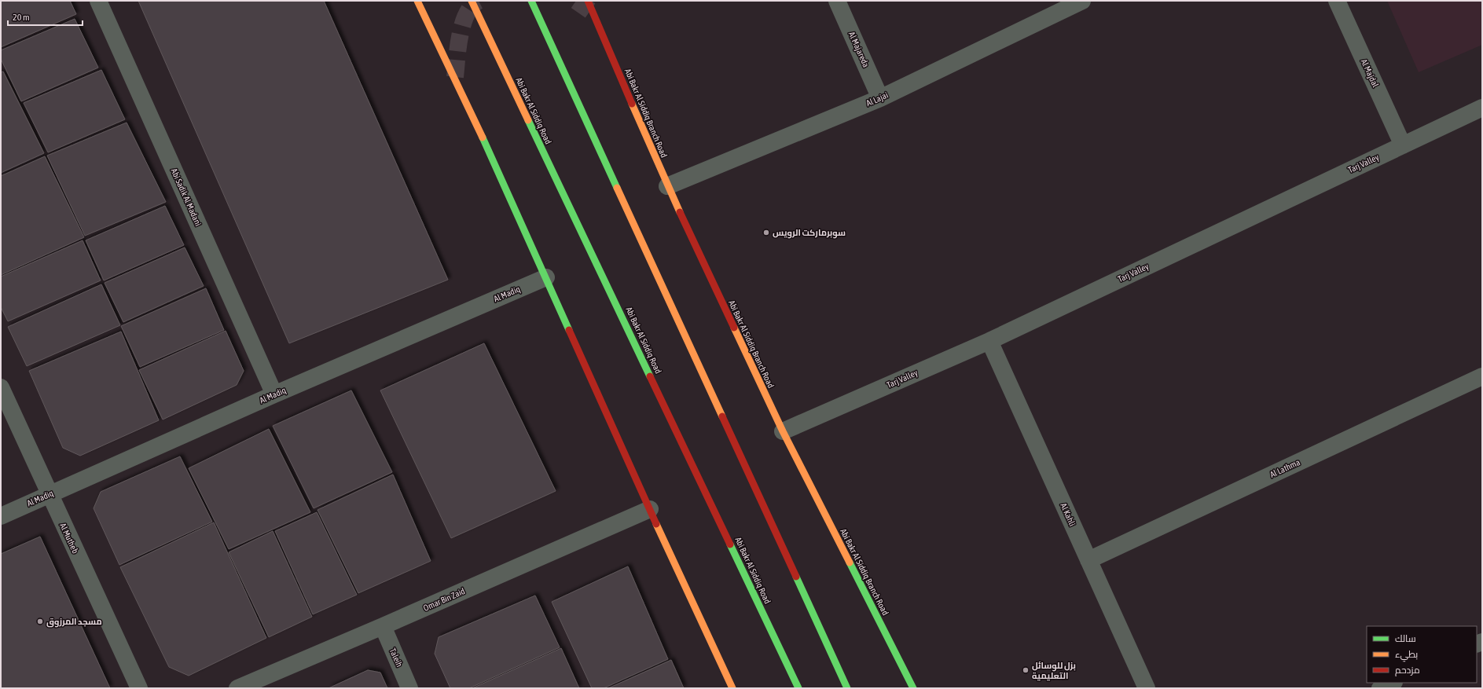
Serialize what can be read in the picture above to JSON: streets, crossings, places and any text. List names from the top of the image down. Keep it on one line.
{"streets":{"street":["Al Majareda","Al Majdal","Al Lajai","Abi Bakr Al Siddiq Road","Abi Bakr Al Siddiq Branch Road","Tarj Valley","Abi Sadik Al Madani","Al Madiq","Al Lathma","Al Kahli","Al Mutheb","Omar Bin Zaid","Taleih"]},"crossings":[["Al Majareda","Al Lajai"],["Al Majdal","Tarj Valley"],["Al Lajai","Abi Bakr Al Siddiq Branch Road"],["Abi Bakr Al Siddiq Branch Road","Tarj Valley"],["Tarj Valley","Al Kahli"],["Abi Sadik Al Madani","Al Madiq"],["Al Madiq","Al Mutheb"],["Al Lathma","Al Kahli"],["Omar Bin Zaid","Taleih"]],"places":["سوبرماركت الرويس","مسجد المرزوق","بزل للوسائل التعليمية"],"legend":["سالك","بطيء","مزدحم"],"scale_bar":"20 m"}
